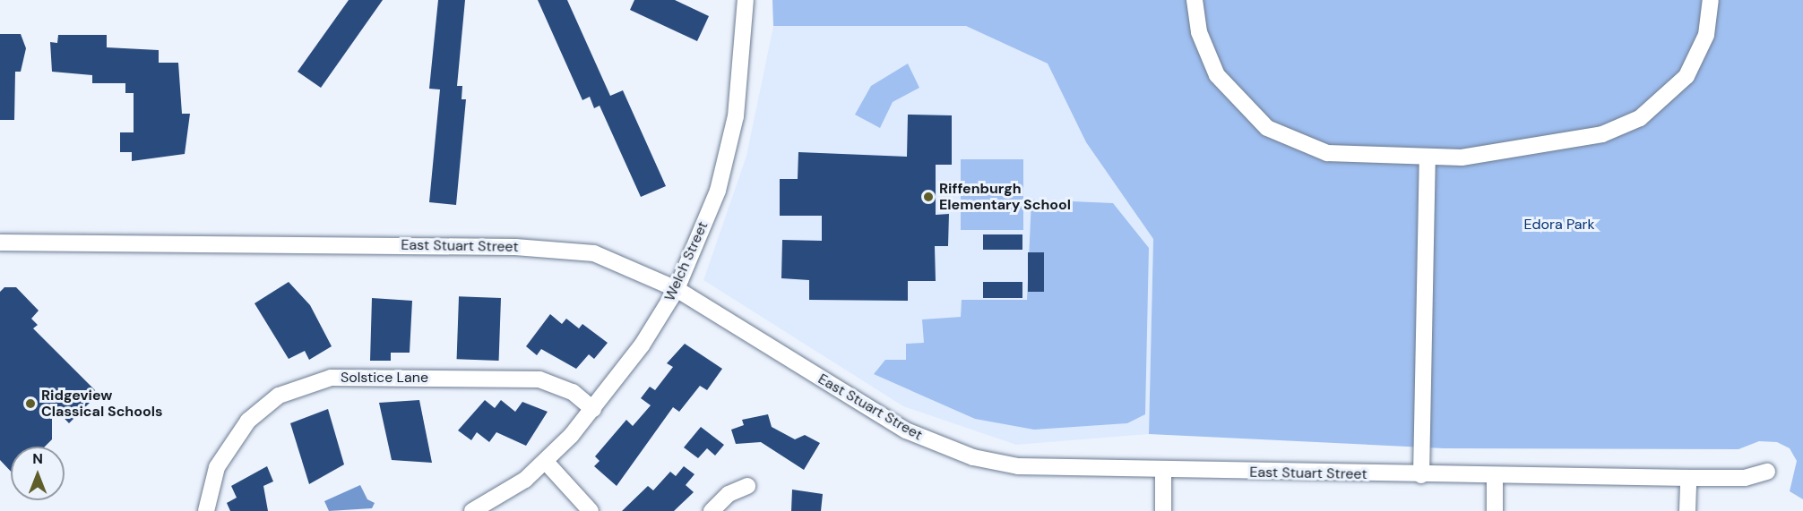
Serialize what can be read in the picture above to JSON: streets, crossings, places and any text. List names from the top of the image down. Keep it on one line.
{"streets":{"street":["East Stuart Street","Welch Street","Solstice Lane"]},"crossings":[["East Stuart Street","Welch Street"],["Welch Street","Solstice Lane"]],"parks":["Edora Park"],"places":["Riffenburgh Elementary School","Ridgeview Classical Schools"],"north":"top"}
